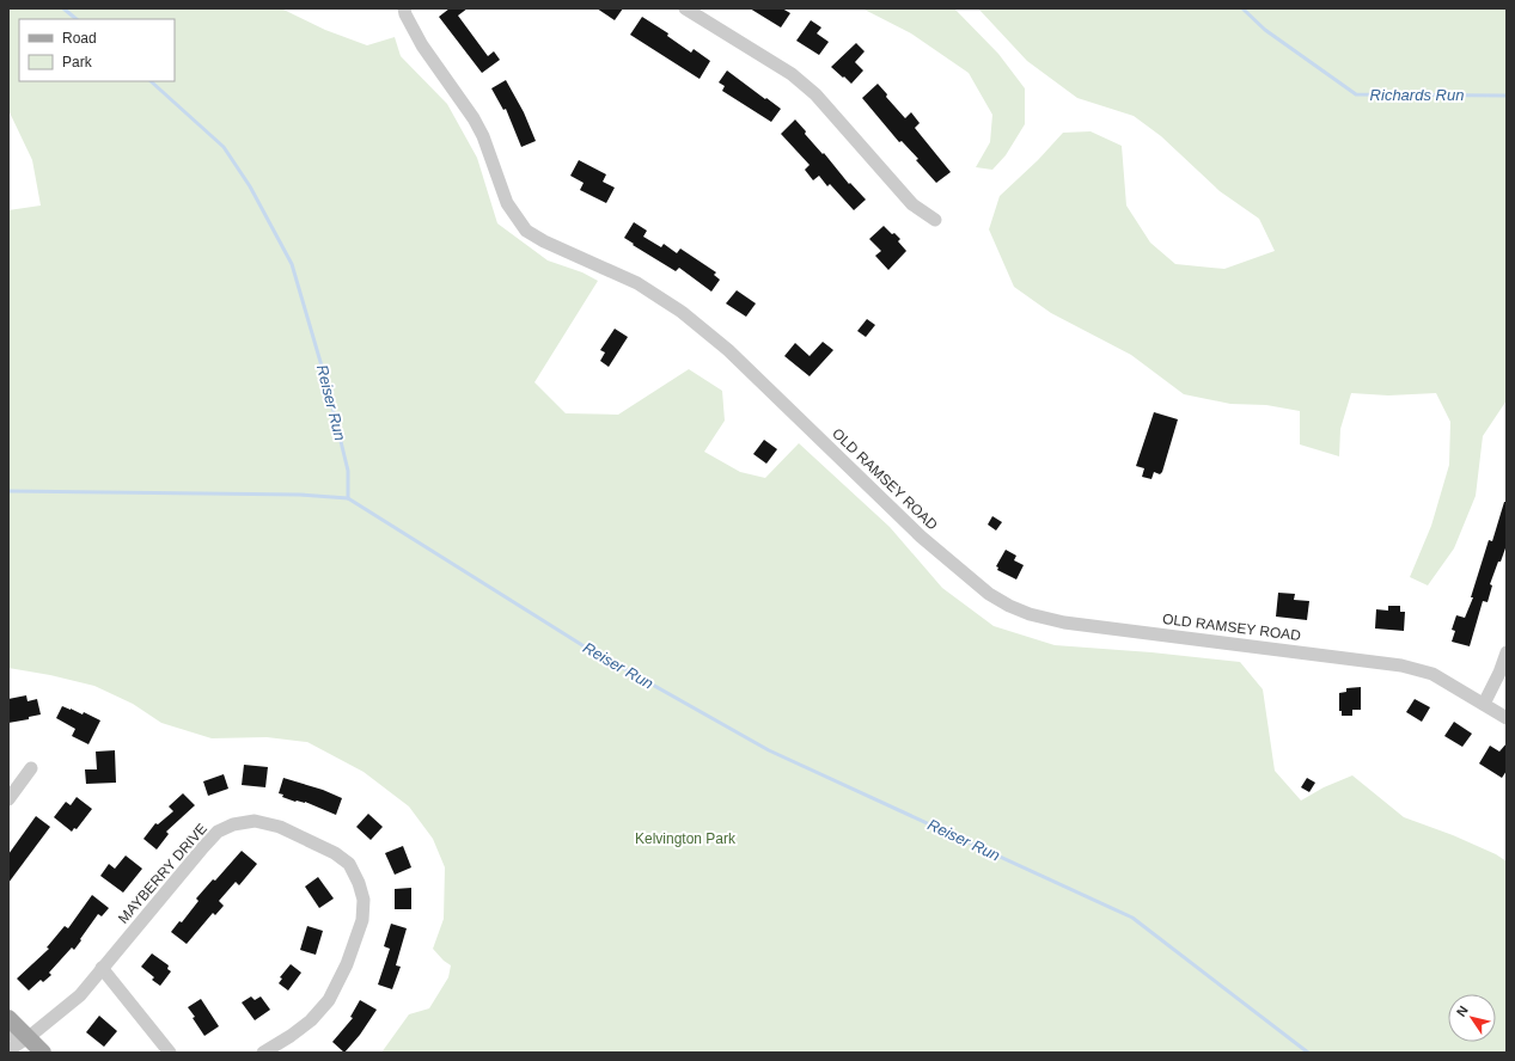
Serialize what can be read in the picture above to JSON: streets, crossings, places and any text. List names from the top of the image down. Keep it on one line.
{"streets":{"street":["OLD RAMSEY ROAD","MAYBERRY DRIVE"]},"water":["Richards Run","Reiser Run"],"parks":["Kelvington Park"],"legend":["Road","Park"],"north":"top left"}
